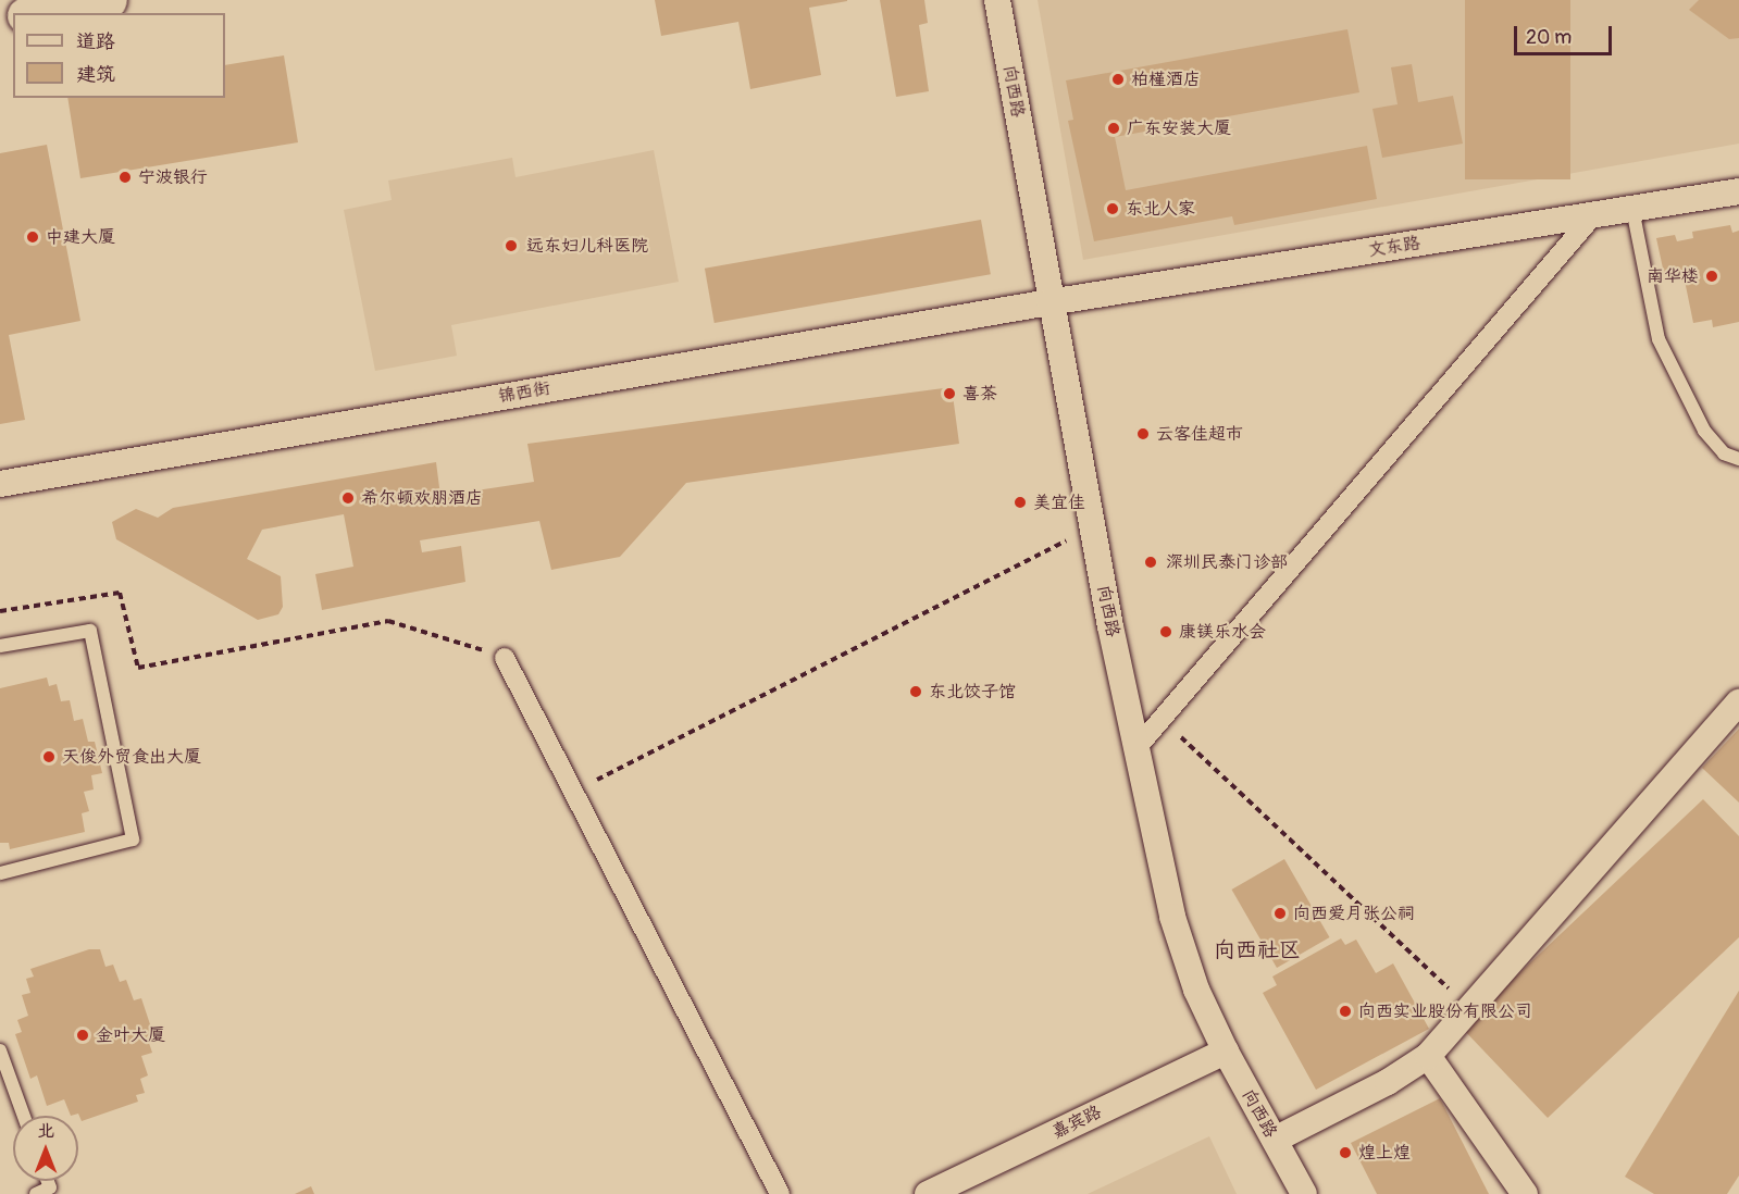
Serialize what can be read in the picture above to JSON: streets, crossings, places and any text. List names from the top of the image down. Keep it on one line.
{"streets":{"street":["向西路","文东路","锦西街","嘉宾路"]},"crossings":[["向西路","文东路"],["向西路","锦西街"],["向西路","嘉宾路"],["文东路","锦西街"]],"districts":["向西社区"],"places":["柏槿酒店","广东安装大厦","宁波银行","东北人家","中建大厦","远东妇儿科医院","南华楼","喜茶","云客佳超市","希尔顿欢朋酒店","美宜佳","深圳民泰门诊部","康镁乐水会","东北饺子馆","天俊外贸食出大厦","向西爱月张公祠","向西实业股份有限公司","金叶大厦","煌上煌"],"legend":["道路","建筑"],"scale_bar":"20 m","north":"top"}
